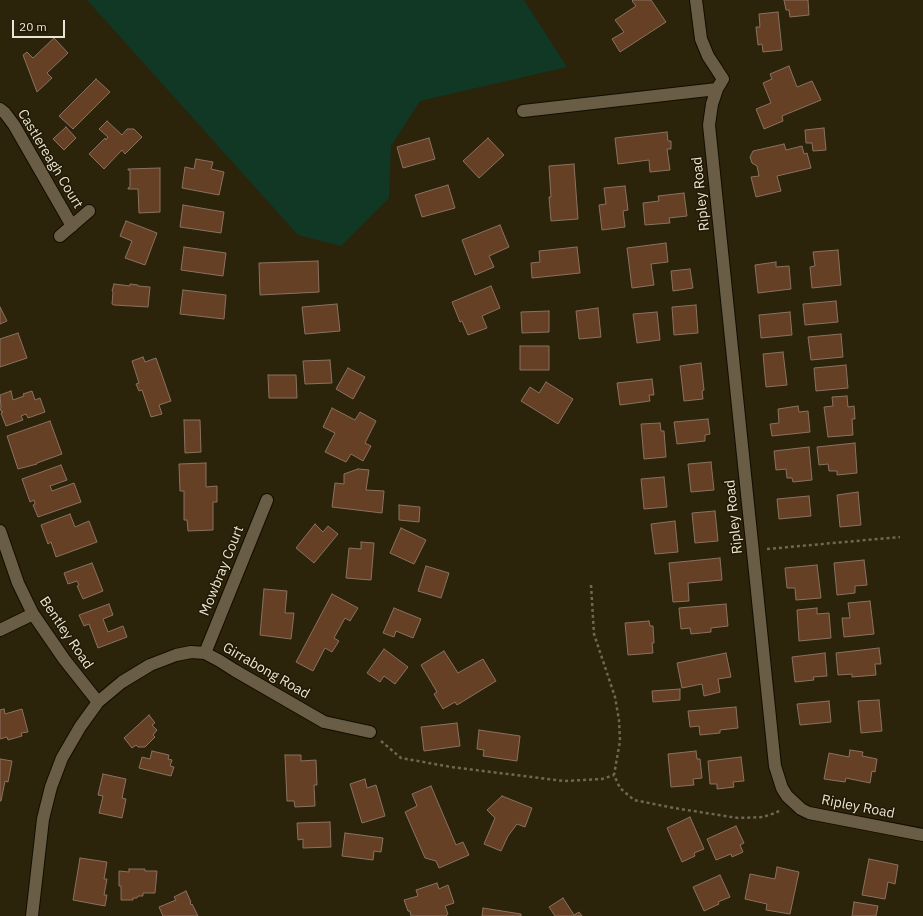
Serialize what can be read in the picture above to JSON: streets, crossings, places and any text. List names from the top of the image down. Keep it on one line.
{"streets":{"street":["Castlereagh Court","Ripley Road","Mowbray Court","Bentley Road","Girrabong Road"]},"crossings":[["Mowbray Court","Girrabong Road"],["Bentley Road","Girrabong Road"]],"scale_bar":"20 m"}
